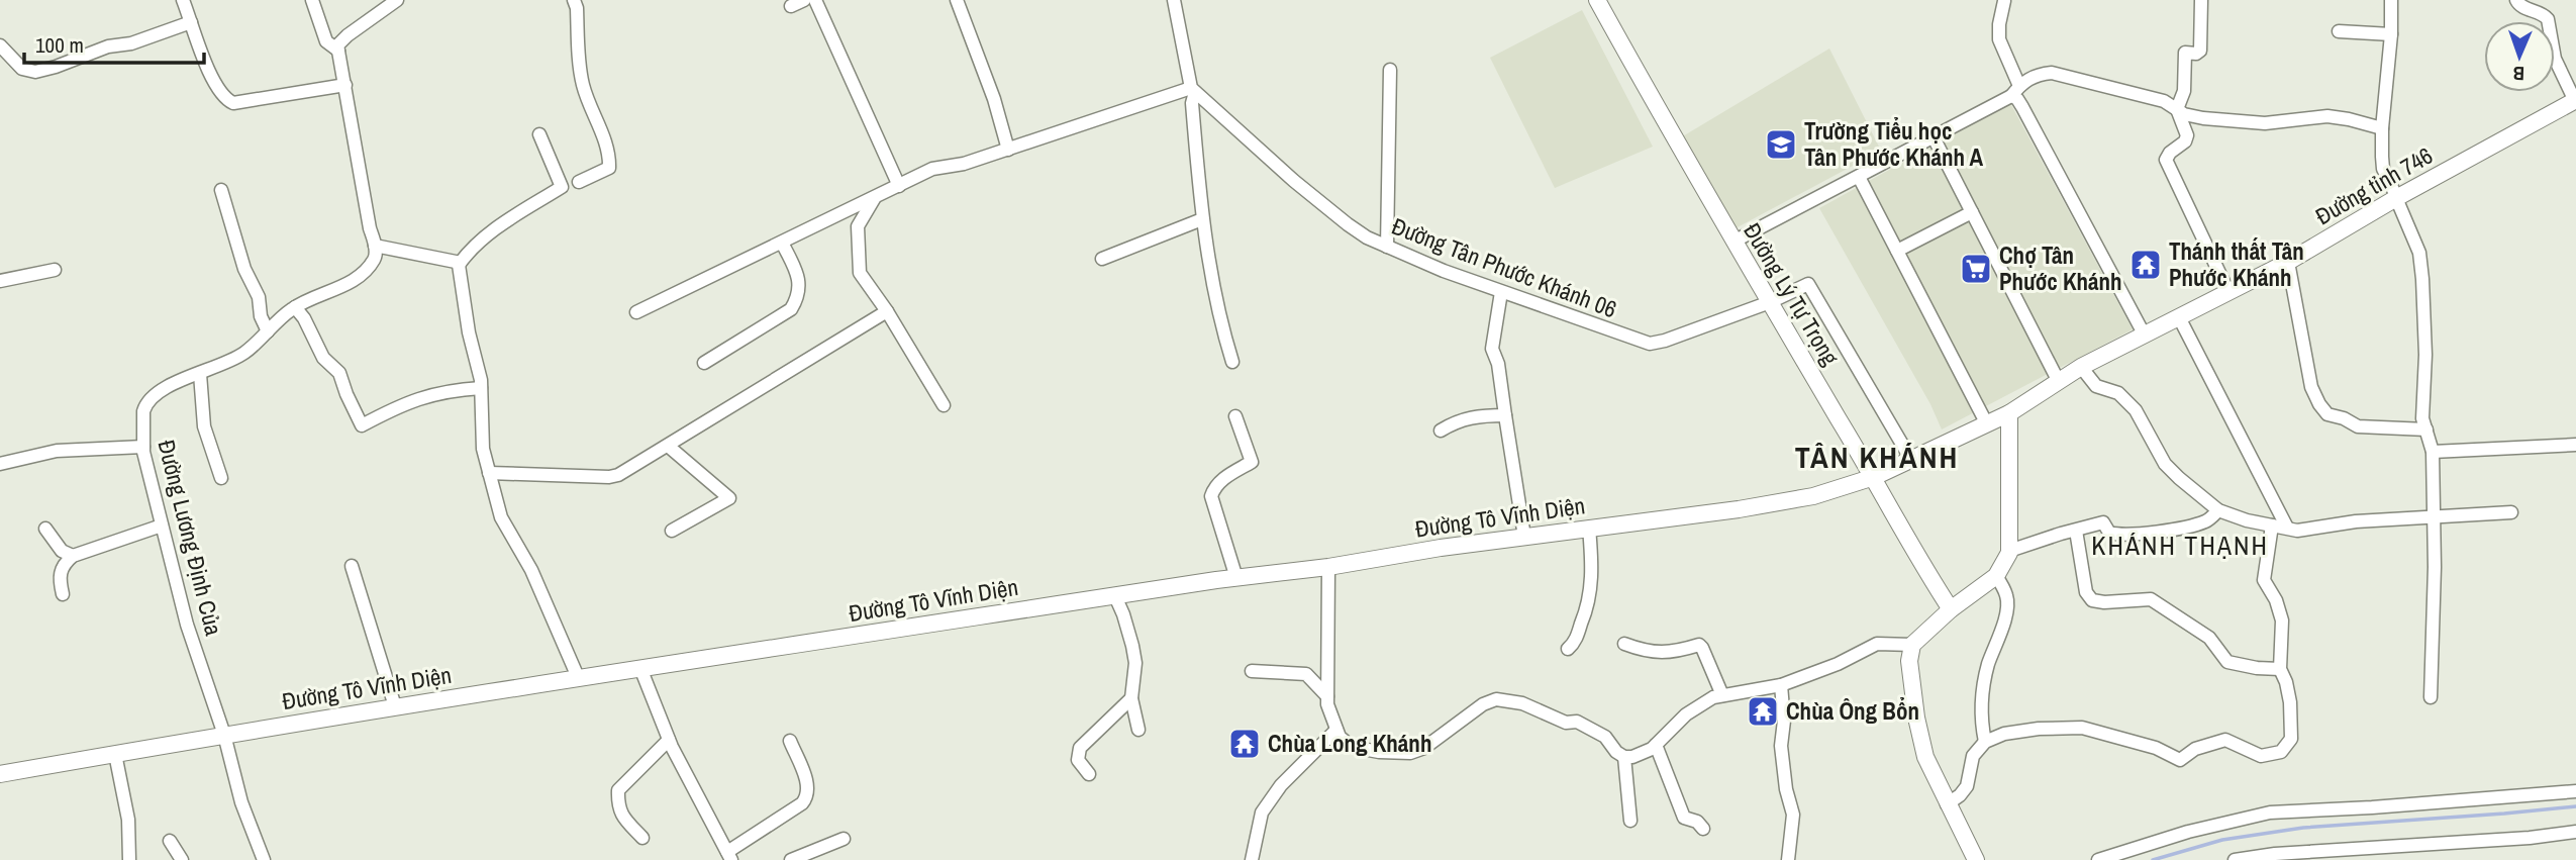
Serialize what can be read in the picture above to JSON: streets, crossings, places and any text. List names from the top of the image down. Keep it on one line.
{"streets":{"main road":["Đường tỉnh 746","Đường Lý Tự Trọng","Đường Tô Vĩnh Diện"],"street":["Đường Tân Phước Khánh 06","Đường Lương Định Của"]},"crossings":[["Đường tỉnh 746","Đường Tân Phước Khánh 06"],["Đường tỉnh 746","Đường Lý Tự Trọng"],["Đường tỉnh 746","Đường Tô Vĩnh Diện"],["Đường Tân Phước Khánh 06","Đường Lý Tự Trọng"],["Đường Lý Tự Trọng","Đường Tô Vĩnh Diện"],["Đường Tô Vĩnh Diện","Đường Lương Định Của"]],"districts":["TÂN KHÁNH","KHÁNH THẠNH"],"places":{"school or university":["Trường Tiểu học Tân Phước Khánh A"],"temple":["Thánh thất Tân Phước Khánh","Chùa Ông Bổn","Chùa Long Khánh"],"supermarket":["Chợ Tân Phước Khánh"]},"scale_bar":"100 m","north":"bottom"}
